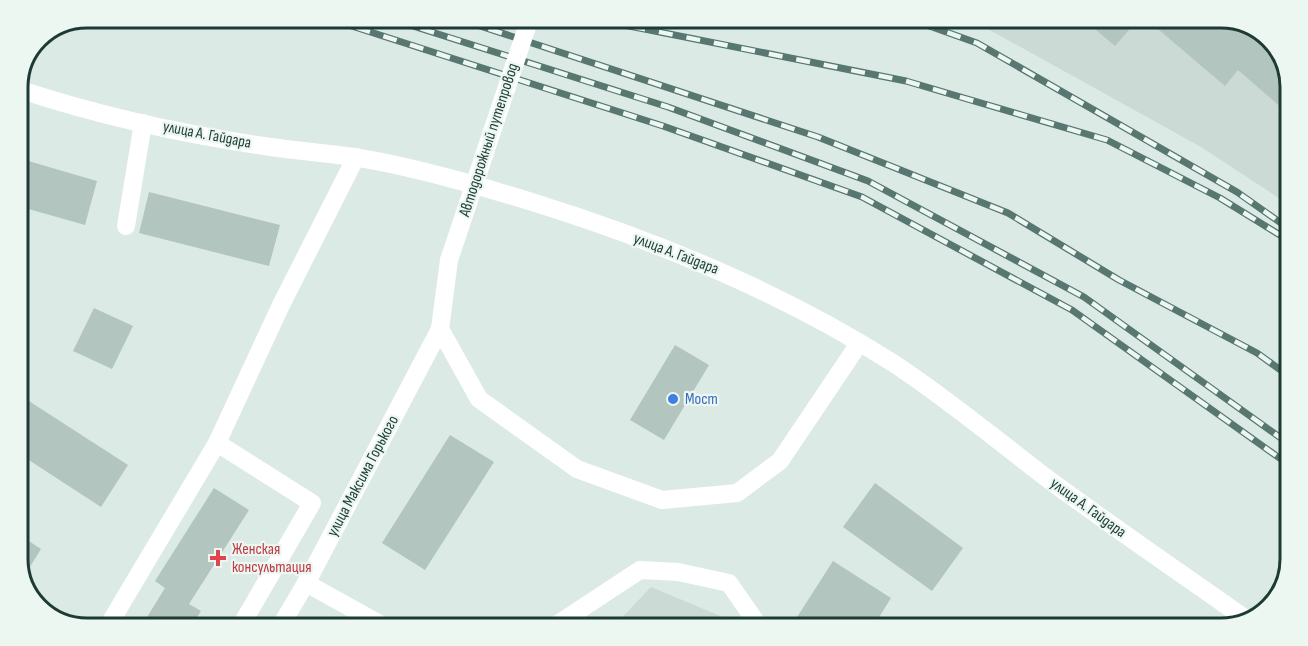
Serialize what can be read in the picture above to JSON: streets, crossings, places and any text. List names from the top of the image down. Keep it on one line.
{"streets":{"street":["улица А. Гайдара","Автодорожный путепровод","улица Максима Горького"]},"crossings":[["Автодорожный путепровод","улица Максима Горького"]],"places":{"other":["Мост"],"health":["Женская консультация"]}}
